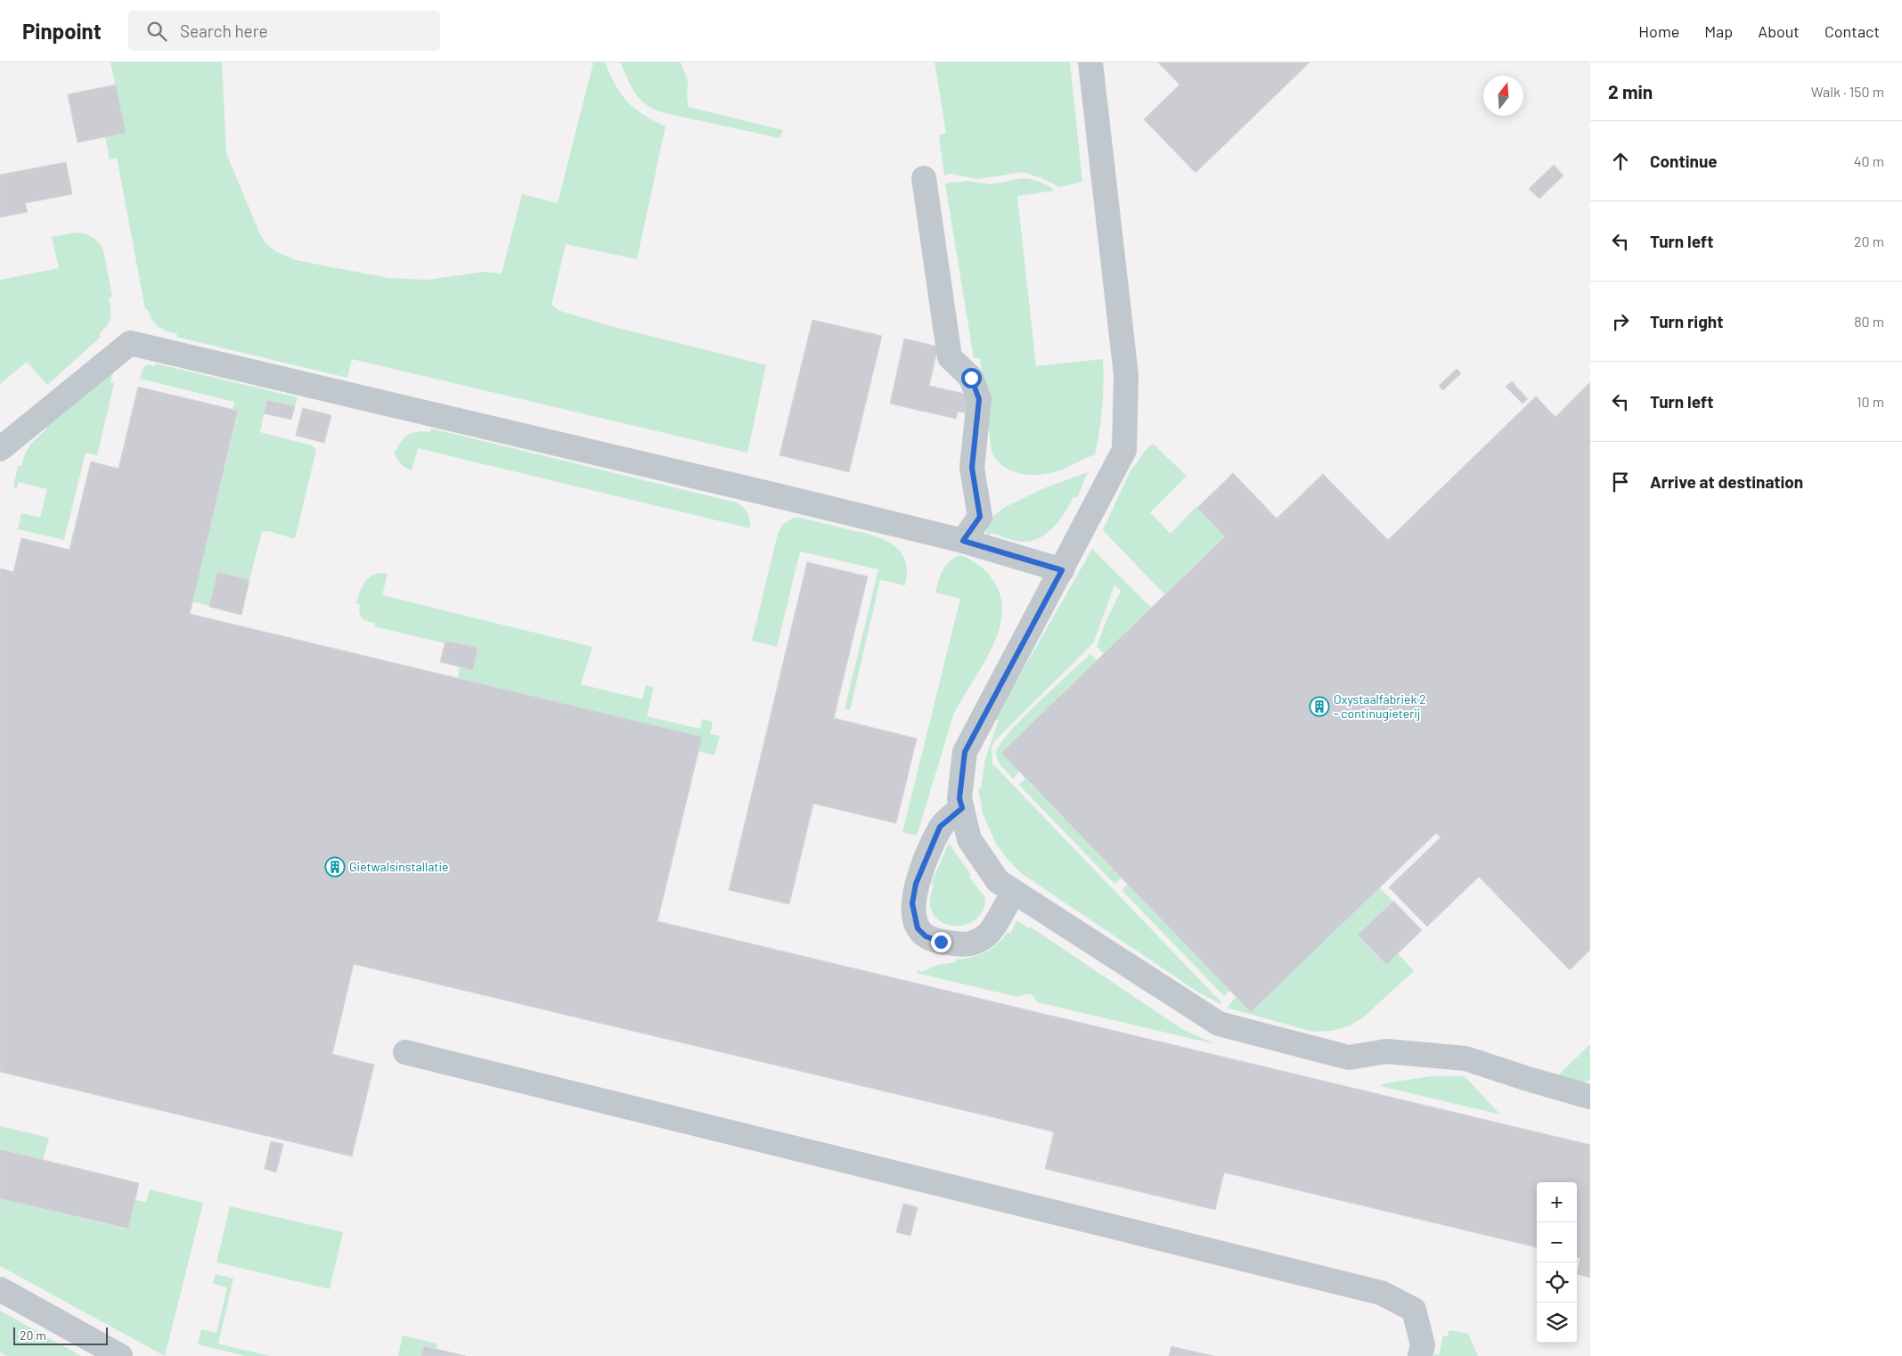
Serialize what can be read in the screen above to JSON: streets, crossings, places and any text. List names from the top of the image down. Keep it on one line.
{"places":{"building":["Oxystaalfabriek 2 - continugieterij","Gietwalsinstallatie"]},"scale_bar":"20 m","north":"top","page":{"header":"Pinpoint","search":"Search here","nav":["Home","Map","About","Contact"],"heading":["2 min","Walk · 150 m"],"list":[["Continue","40 m"],["Turn left","20 m"],["Turn right","80 m"],["Turn left","10 m"],"Arrive at destination"],"map_buttons":["+","−"],"scale":"20 m"}}
